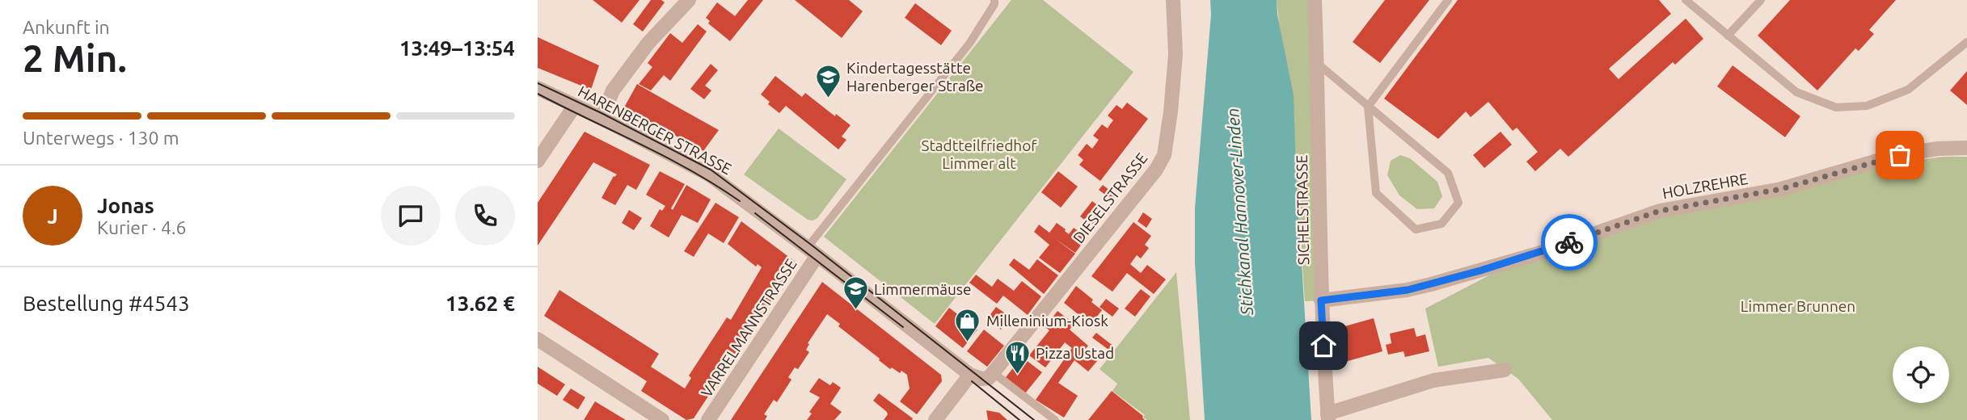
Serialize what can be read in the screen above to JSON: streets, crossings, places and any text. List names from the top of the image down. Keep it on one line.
{"streets":{"street":["HARENBERGER STRASSE","HOLZREHRE","DIESELSTRASSE","SICHELSTRASSE","VARRELMANNSTRASSE"]},"crossings":[["HARENBERGER STRASSE","DIESELSTRASSE"],["HARENBERGER STRASSE","VARRELMANNSTRASSE"],["HOLZREHRE","SICHELSTRASSE"]],"water":["Stichkanal Hannover-Linden"],"parks":["Stadtteilfriedhof Limmer alt","Limmer Brunnen"],"places":{"school or university":["Kindertagesstätte Harenberger Straße","Limmermäuse"],"shop":["Milleninium-Kiosk"],"restaurant":["Pizza Ustad"]},"page":{"heading":["2 Min.","Ankunft in","13:49–13:54"],"panel":["Jonas","Kurier · 4.6","Bestellung #4543","13.62 €"],"bar":"Unterwegs · 130 m","round":"J"}}
